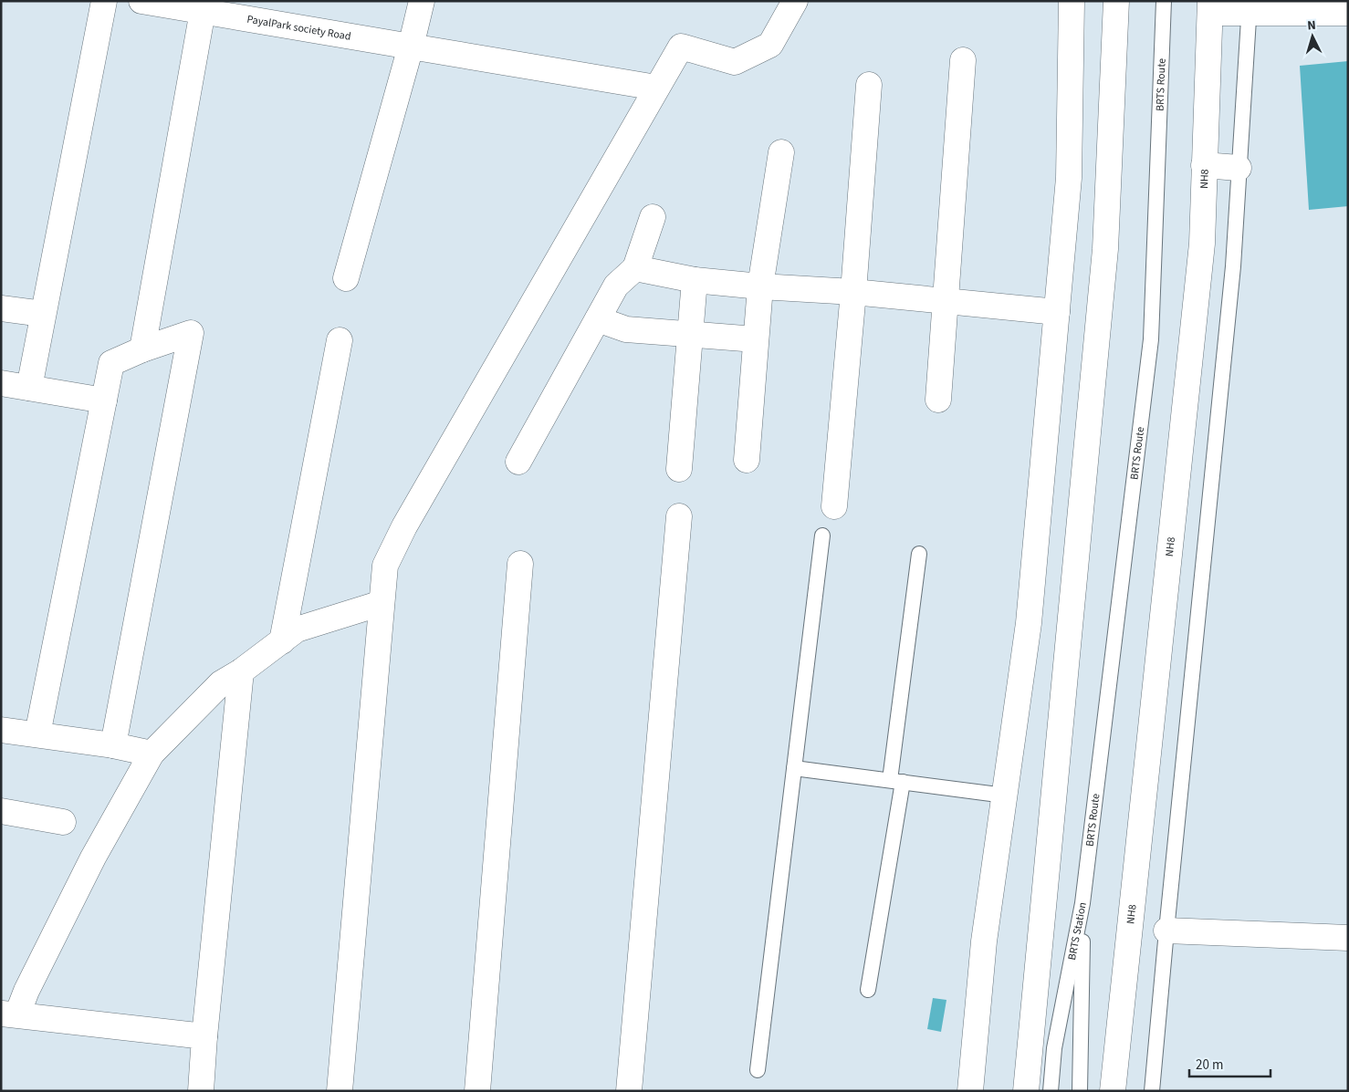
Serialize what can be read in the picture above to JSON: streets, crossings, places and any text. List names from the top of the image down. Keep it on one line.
{"streets":{"street":["PayalPark society Road","NH8"],"lane":["BRTS Route","BRTS Station"]},"crossings":[["BRTS Route","BRTS Station"]],"scale_bar":"20 m","north":"top"}
